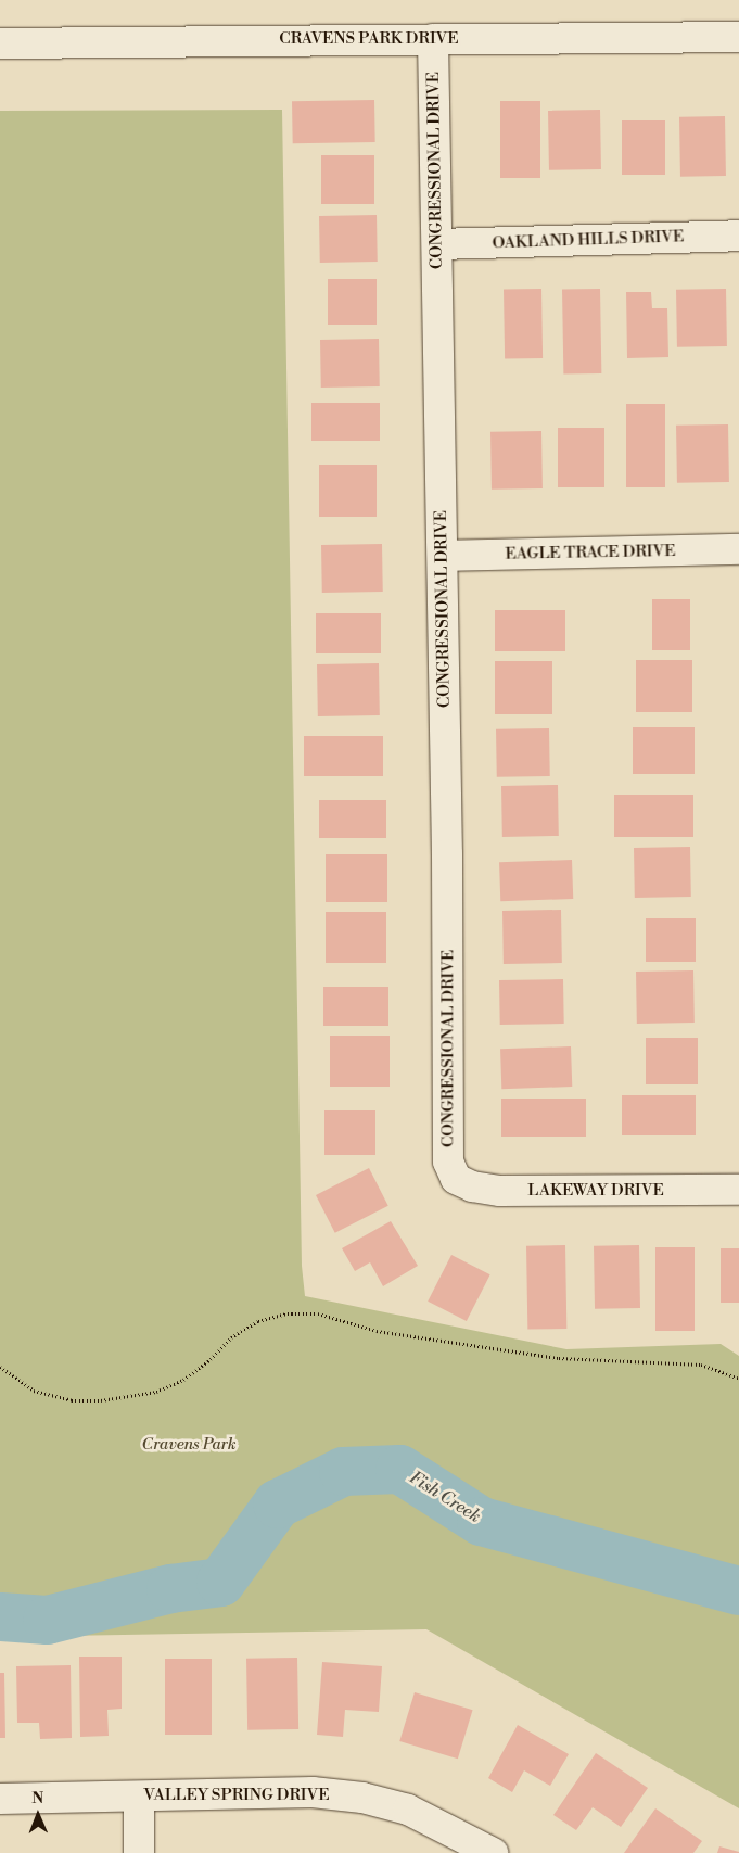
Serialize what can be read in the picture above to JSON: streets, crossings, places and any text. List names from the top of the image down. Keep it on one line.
{"streets":{"street":["CRAVENS PARK DRIVE","CONGRESSIONAL DRIVE","OAKLAND HILLS DRIVE","EAGLE TRACE DRIVE","LAKEWAY DRIVE","VALLEY SPRING DRIVE"]},"crossings":[["CRAVENS PARK DRIVE","CONGRESSIONAL DRIVE"],["CONGRESSIONAL DRIVE","OAKLAND HILLS DRIVE"],["CONGRESSIONAL DRIVE","EAGLE TRACE DRIVE"],["CONGRESSIONAL DRIVE","LAKEWAY DRIVE"]],"water":["Fish Creek"],"parks":["Cravens Park"],"north":"top"}
